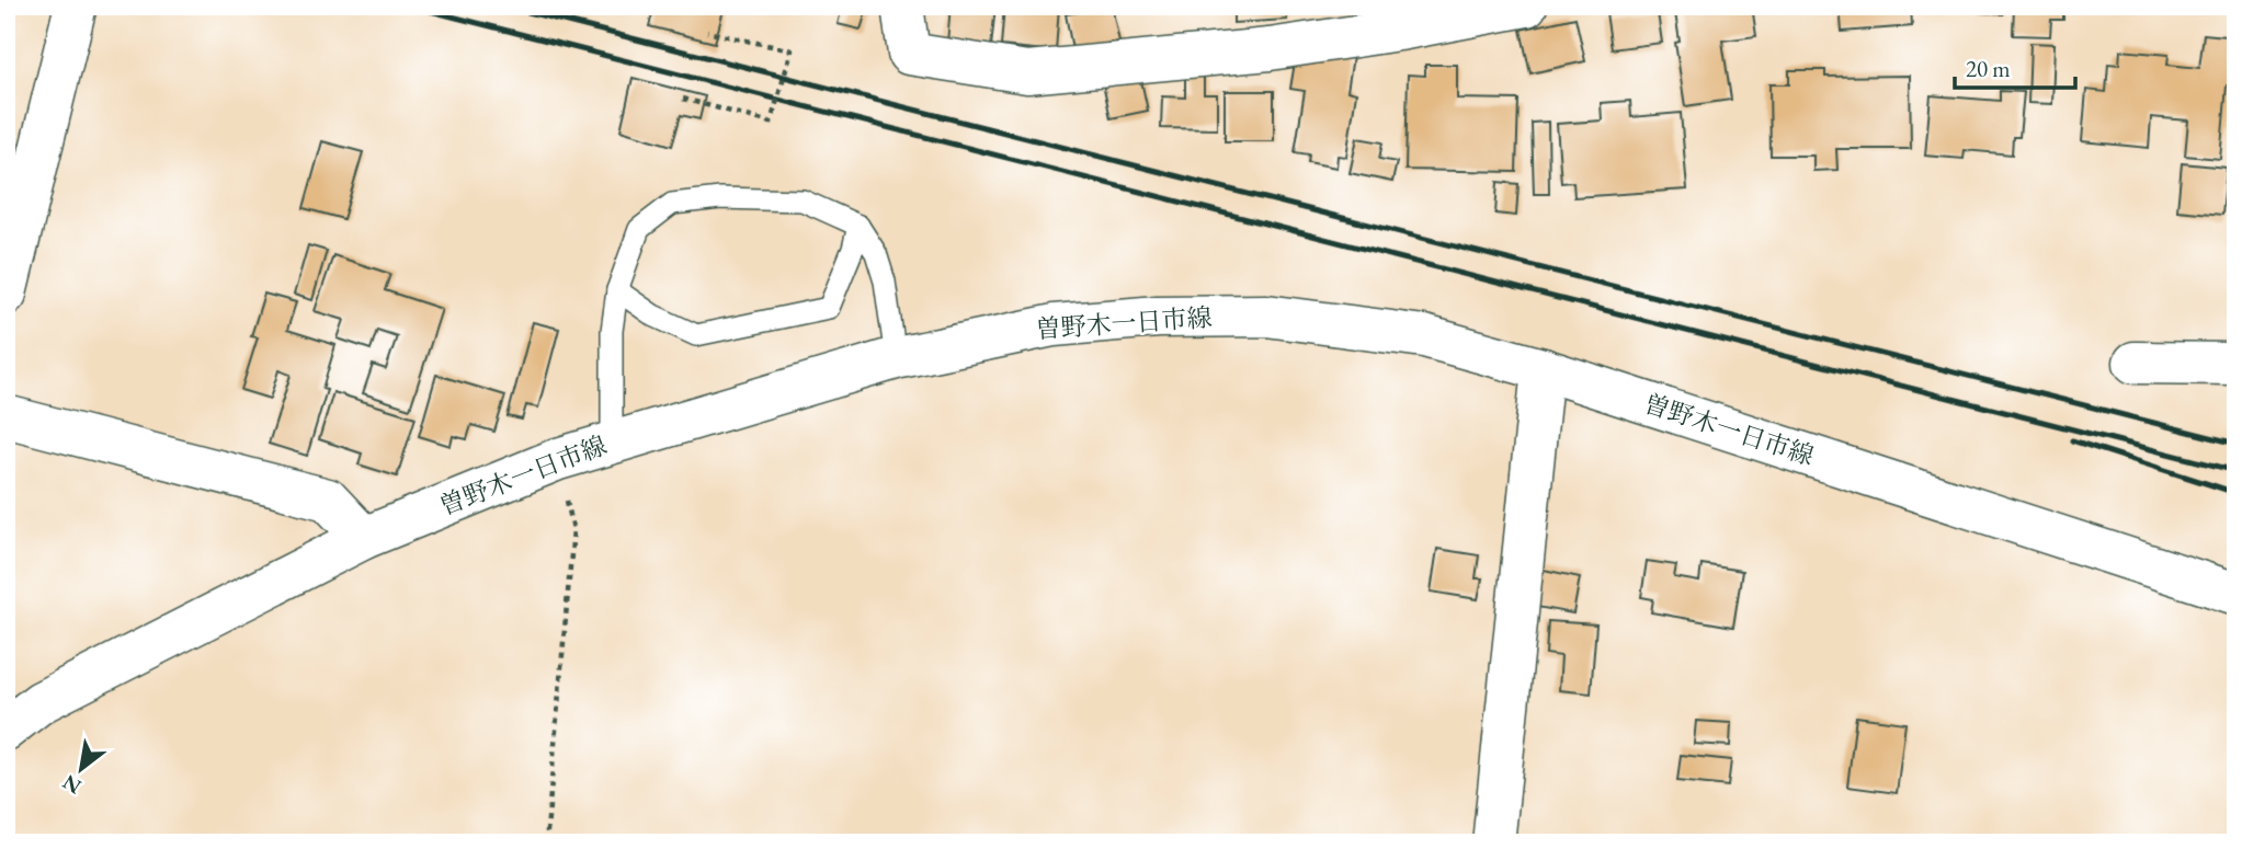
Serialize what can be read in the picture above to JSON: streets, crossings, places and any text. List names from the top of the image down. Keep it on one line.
{"streets":{"main road":["曽野木一日市線"]},"scale_bar":"20 m","north":"bottom left"}
